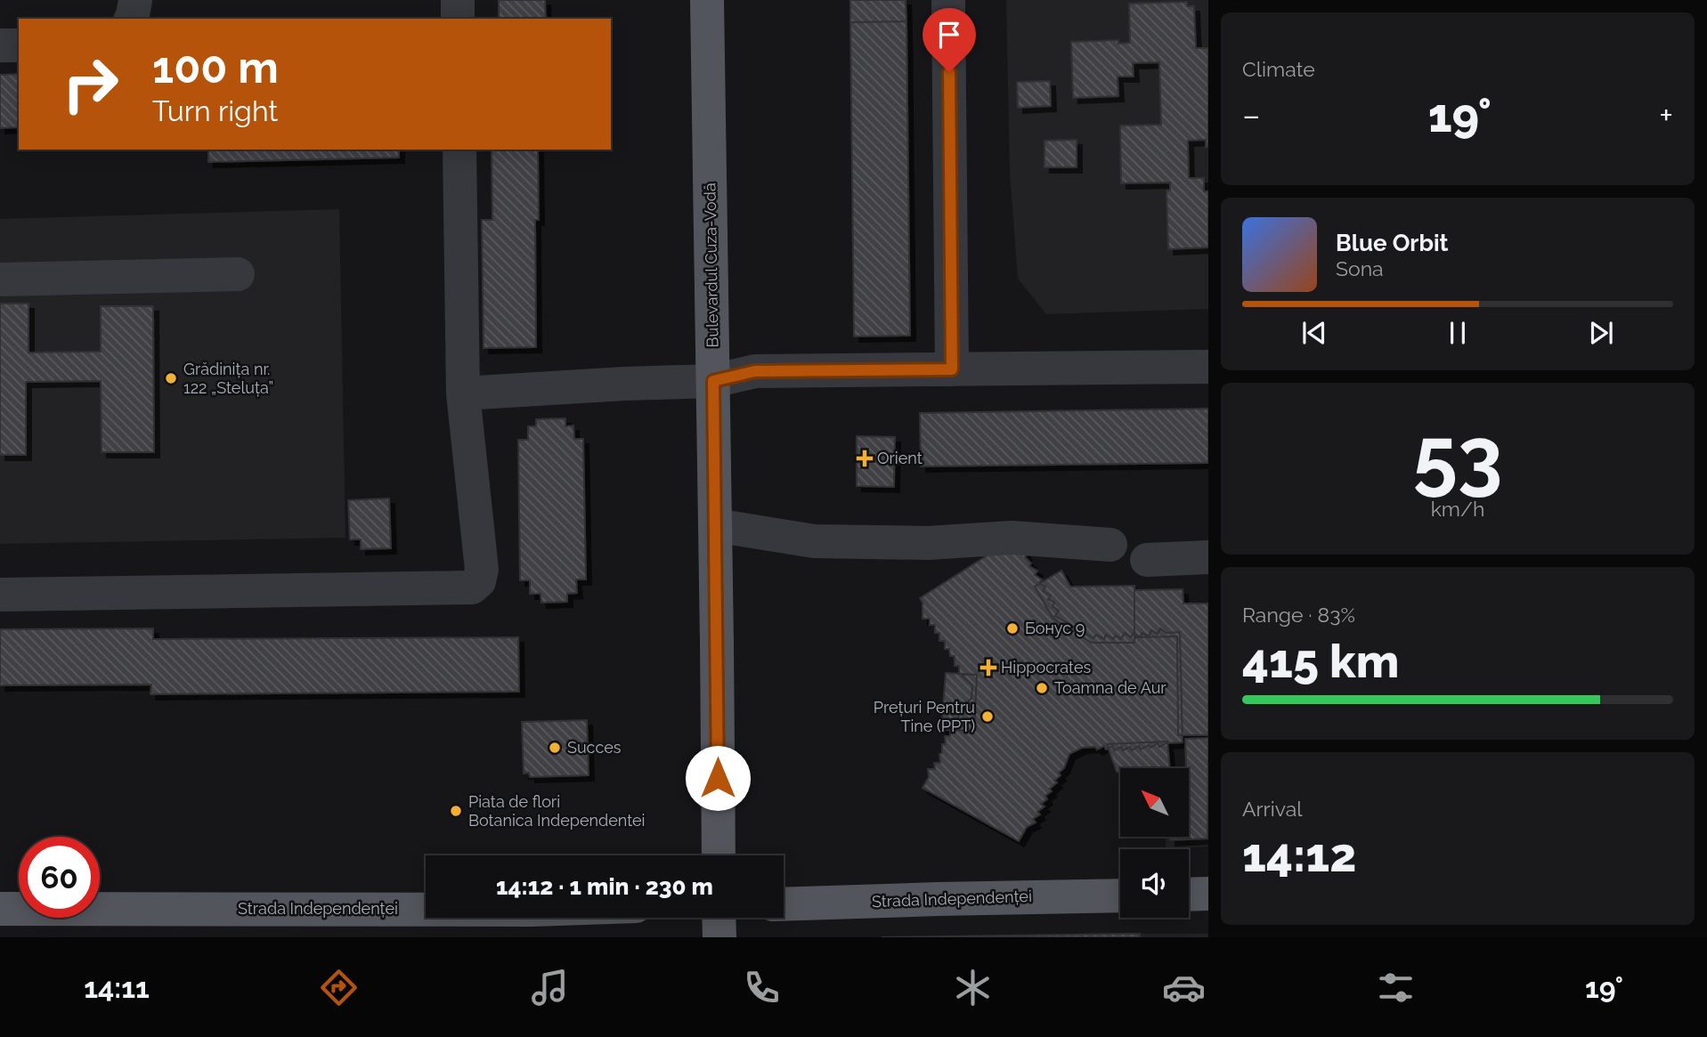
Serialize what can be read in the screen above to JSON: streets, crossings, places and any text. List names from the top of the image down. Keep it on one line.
{"streets":{"main road":["Bulevardul Cuza-Vodă","Strada Independenței"]},"places":{"other":["Grădinița nr. 122 „Steluța”","Бонус 9","Toamna de Aur","Prețuri Pentru Tine (PPT)","Succes","Piata de flori Botanica Independentei"],"health":["Orient","Hippocrates"]},"north":"top left","page":{"tile":["Climate",["53","km/h"],["Range · 83%","415 km"],["Arrival","14:12"]],"turn":["100 m","Turn right"],"heat":["−","19°","+"],"song":["Blue Orbit","Sona"],"limit":"60","trip":"14:12 · 1 min · 230 m","tabs":["14:11","19°"]}}
